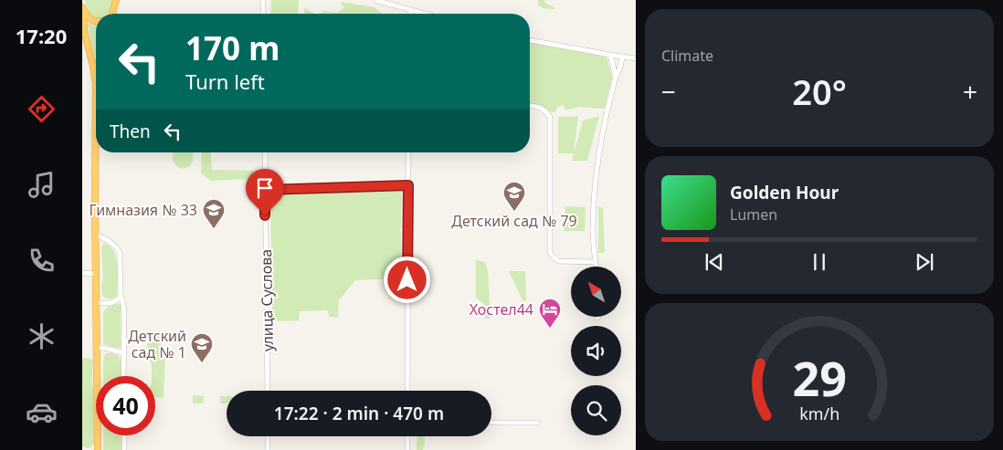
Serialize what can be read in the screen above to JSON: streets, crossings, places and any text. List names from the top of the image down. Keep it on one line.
{"streets":{"street":["улица Суслова"]},"places":{"school or university":["Детский сад № 79","Гимназия № 33","Детский сад № 1"],"hotel":["Хостел44"]},"north":"top left","page":{"tabs":"17:20","tile":"Climate","turn":["170 m","Turn left"],"heat":["−","20°","+"],"then":"Then","song":["Golden Hour","Lumen"],"limit":"40","trip":"17:22 · 2 min · 470 m","gauge":["29","km/h"]}}
